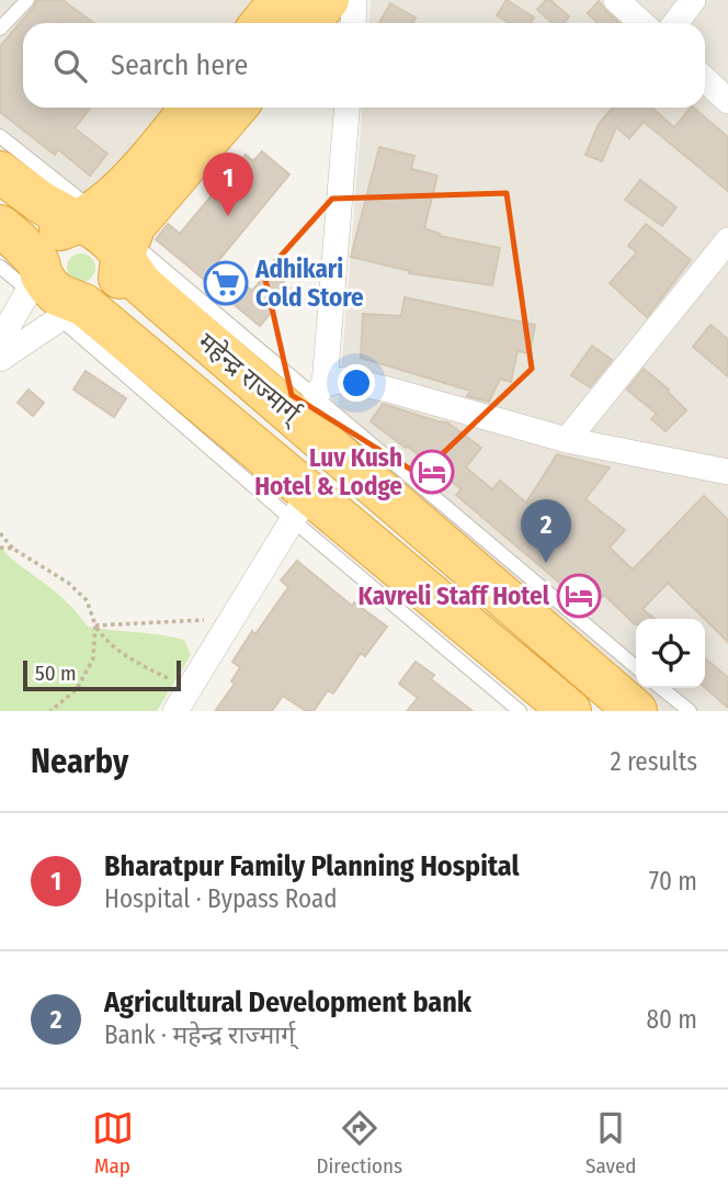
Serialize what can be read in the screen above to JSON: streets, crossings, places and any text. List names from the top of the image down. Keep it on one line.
{"streets":{"highway":["महेन्द्र राज्मार्ग्"]},"places":{"supermarket":["Adhikari Cold Store"],"hotel":["Luv Kush Hotel & Lodge","Kavreli Staff Hotel"]},"scale_bar":"50 m","page":{"search":"Search here","pins":["1","2"],"scale":"50 m","heading":["Nearby","2 results"],"list":[{"mark":"1","name":"Bharatpur Family Planning Hospital","note":"Hospital · Bypass Road","value":"70 m"},{"mark":"2","name":"Agricultural Development bank","note":"Bank · महेन्द्र राज्मार्ग्","value":"80 m"}],"nav":["Map","Directions","Saved"]}}
